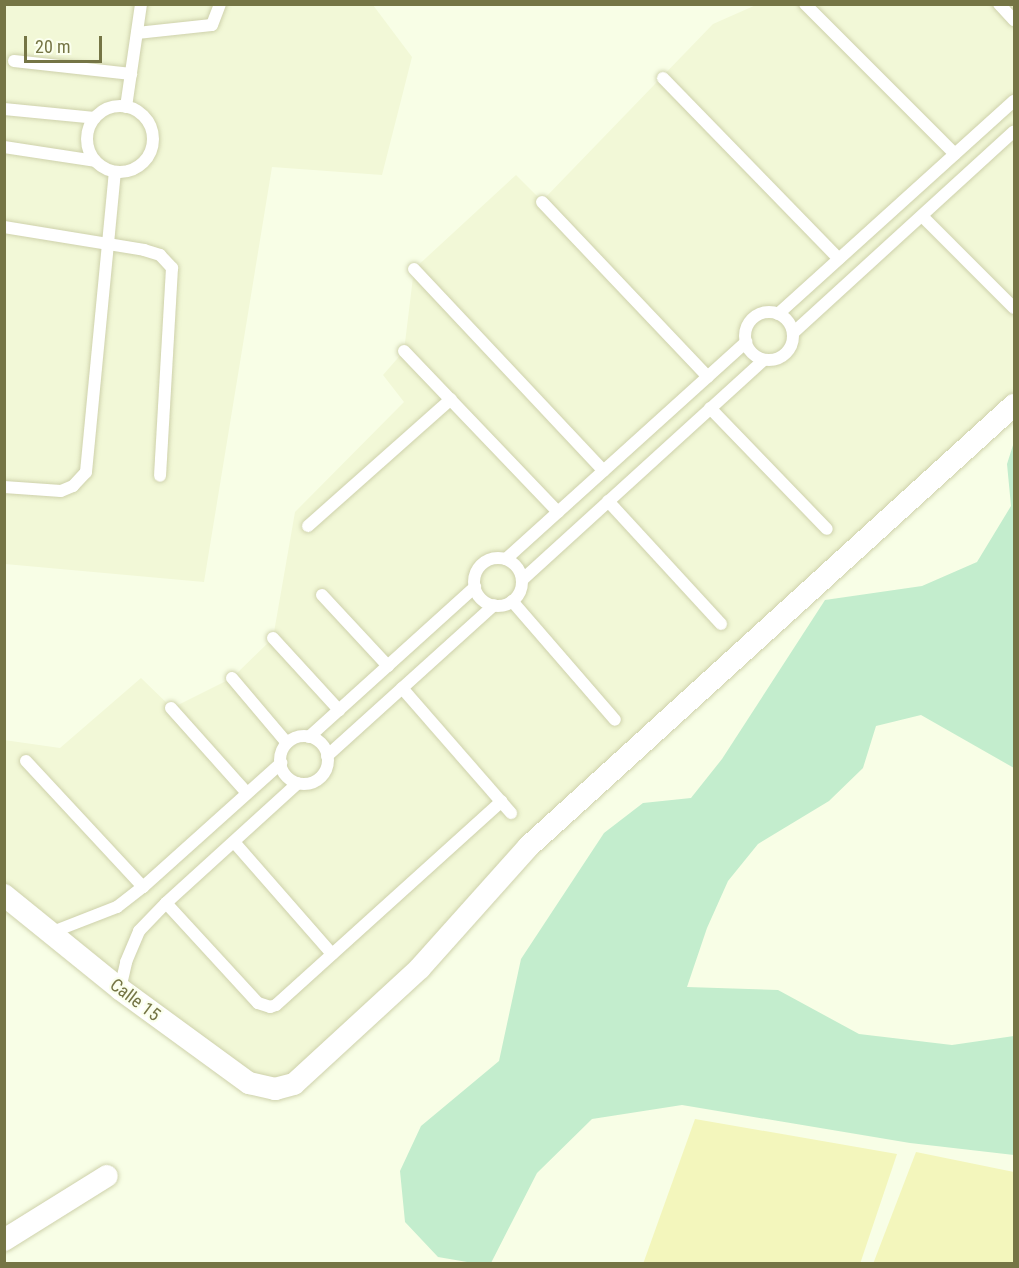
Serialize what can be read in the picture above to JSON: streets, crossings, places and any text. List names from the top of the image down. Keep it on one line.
{"streets":{"street":["Calle 15"]},"scale_bar":"20 m"}
